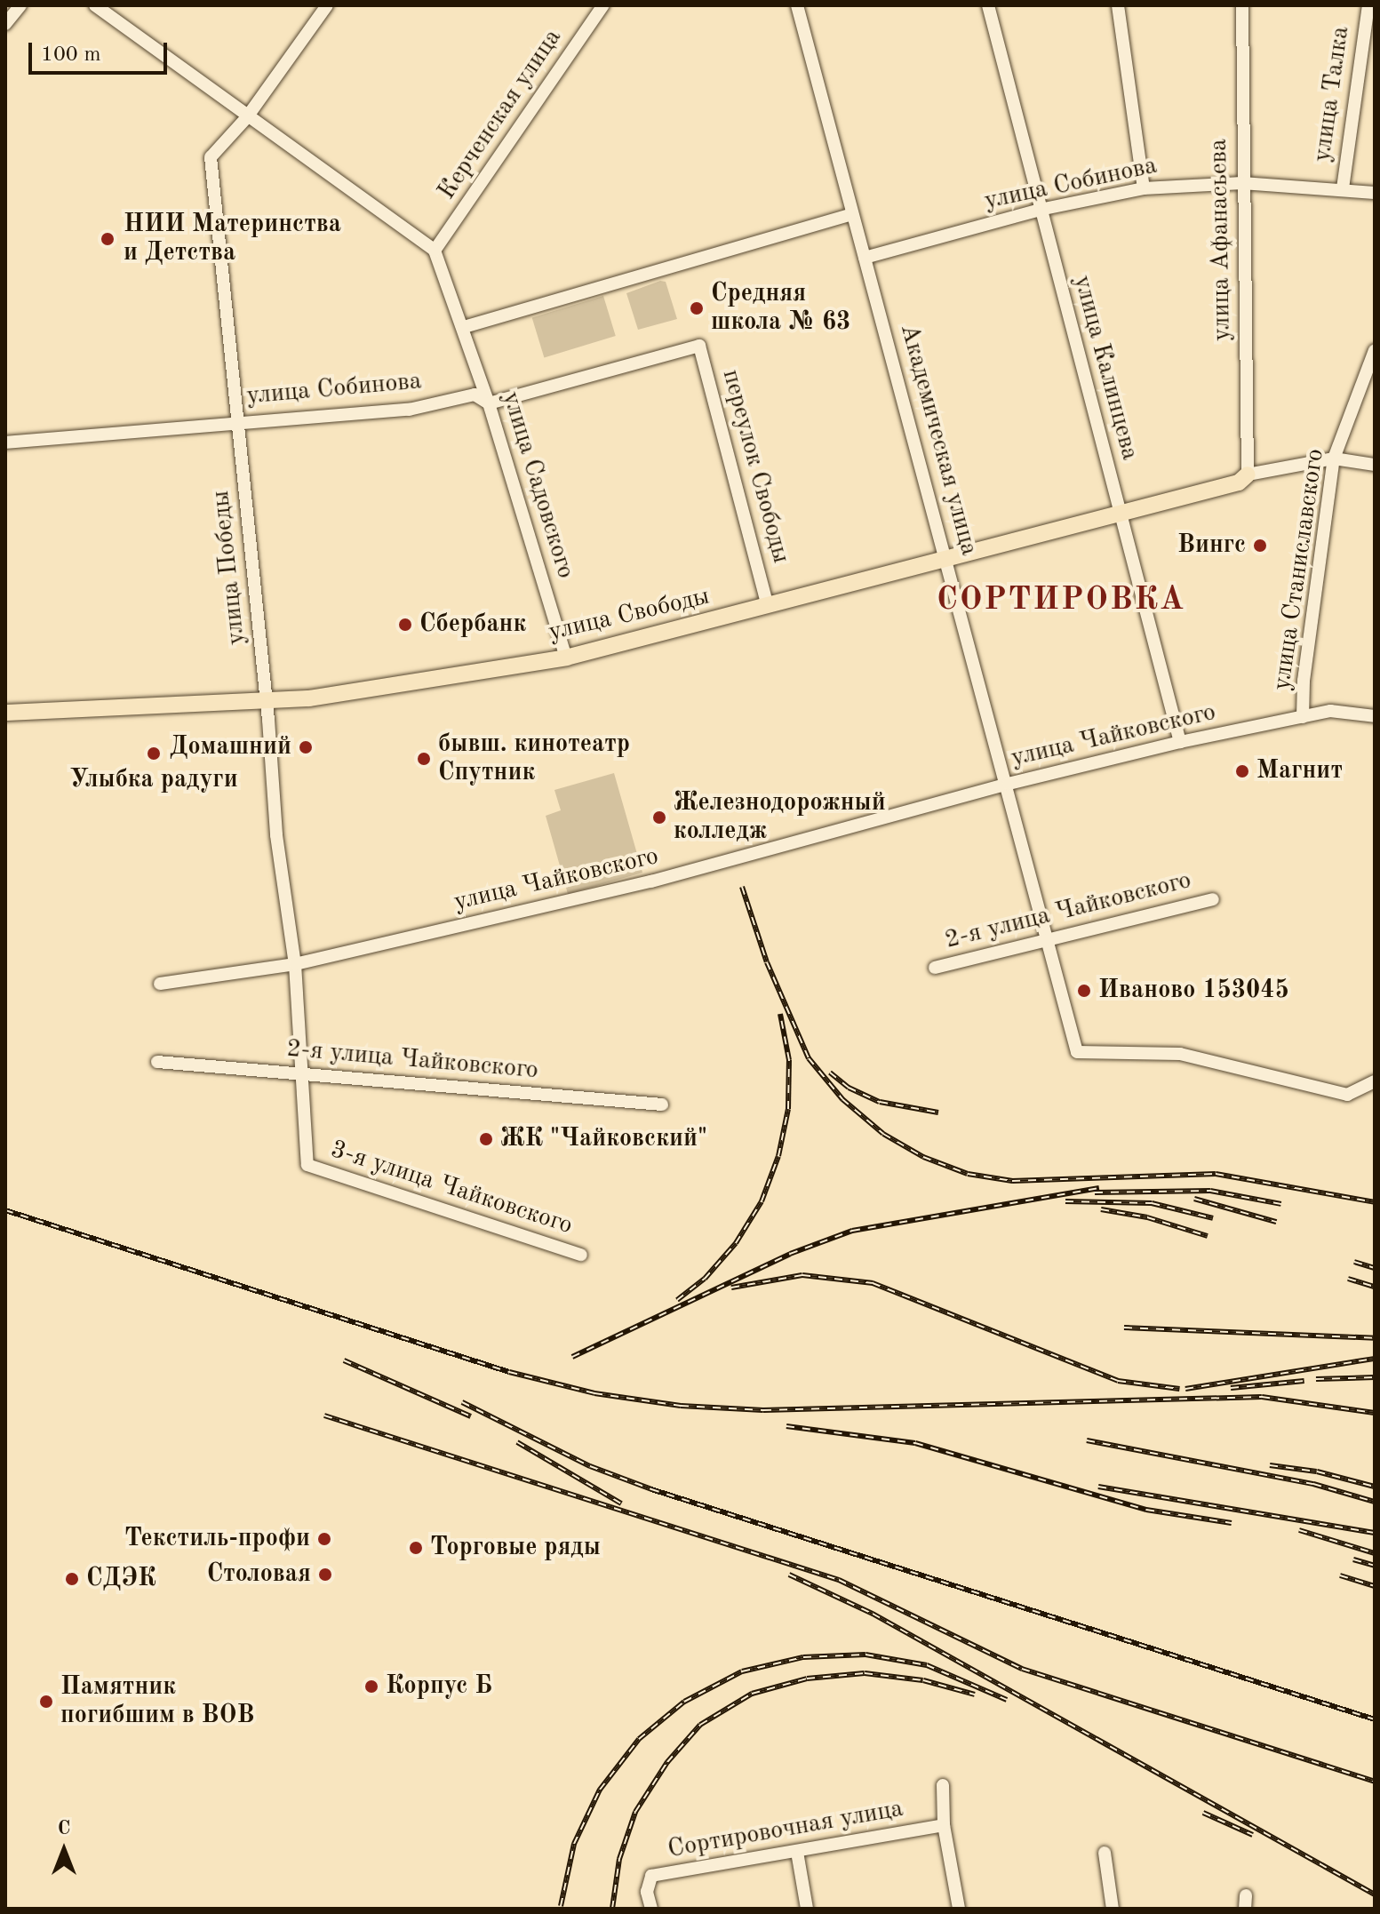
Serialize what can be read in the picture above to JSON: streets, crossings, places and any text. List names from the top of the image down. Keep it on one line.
{"streets":{"main road":["улица Свободы"],"street":["улица Талка","Керченская улица","улица Собинова","улица Афанасьева","улица Калинцева","Академическая улица","переулок Свободы","улица Садовского","улица Победы","улица Станиславского","улица Чайковского","2-я улица Чайковского","3-я улица Чайковского","Сортировочная улица"]},"crossings":[["улица Талка","улица Собинова"],["Керченская улица","улица Садовского"],["улица Собинова","улица Афанасьева"],["улица Собинова","улица Калинцева"],["улица Собинова","Академическая улица"],["улица Собинова","переулок Свободы"],["улица Собинова","улица Садовского"],["улица Собинова","улица Победы"],["улица Афанасьева","улица Свободы"],["улица Калинцева","улица Свободы"],["улица Калинцева","улица Чайковского"],["Академическая улица","улица Свободы"],["Академическая улица","улица Чайковского"],["Академическая улица","2-я улица Чайковского"],["переулок Свободы","улица Свободы"],["улица Садовского","улица Свободы"],["улица Победы","улица Свободы"],["улица Победы","улица Чайковского"],["улица Победы","2-я улица Чайковского"],["улица Победы","3-я улица Чайковского"],["улица Станиславского","улица Свободы"],["улица Станиславского","улица Чайковского"]],"districts":["СОРТИРОВКА"],"places":["НИИ Материнства и Детства","Средняя школа № 63","Вингс","Сбербанк","Домашний","Улыбка радуги","бывш. кинотеатр Спутник","Магнит","Железнодорожный колледж","Иваново 153045","ЖК \"Чайковский\"","Текстиль-профи","Торговые ряды","Столовая","СДЭК","Корпус Б","Памятник погибшим в ВОВ"],"scale_bar":"100 m","north":"top"}
